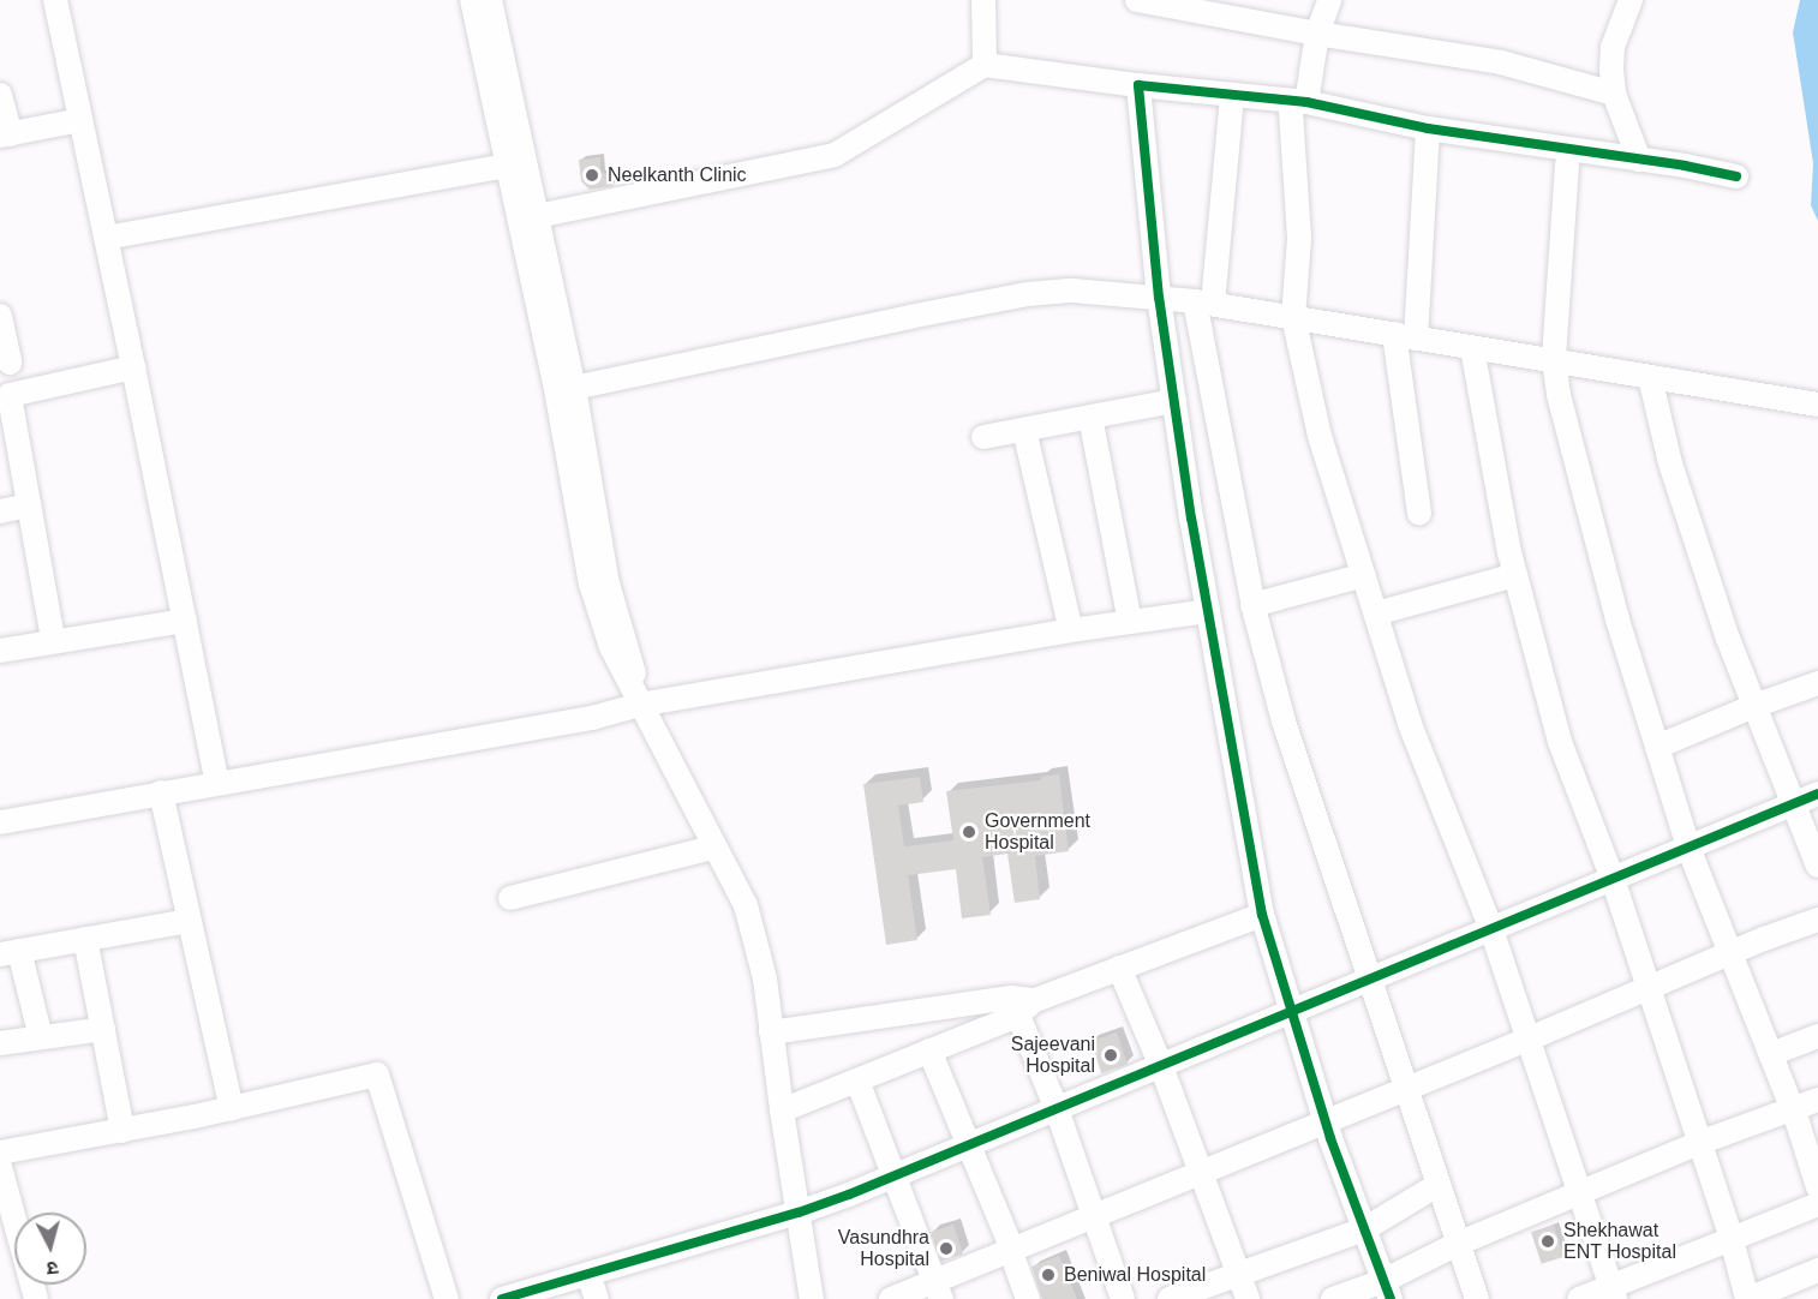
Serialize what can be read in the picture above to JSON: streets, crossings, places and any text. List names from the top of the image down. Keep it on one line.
{"places":["Neelkanth Clinic","Government Hospital","Sajeevani Hospital","Shekhawat ENT Hospital","Vasundhra Hospital","Beniwal Hospital"],"north":"bottom"}
